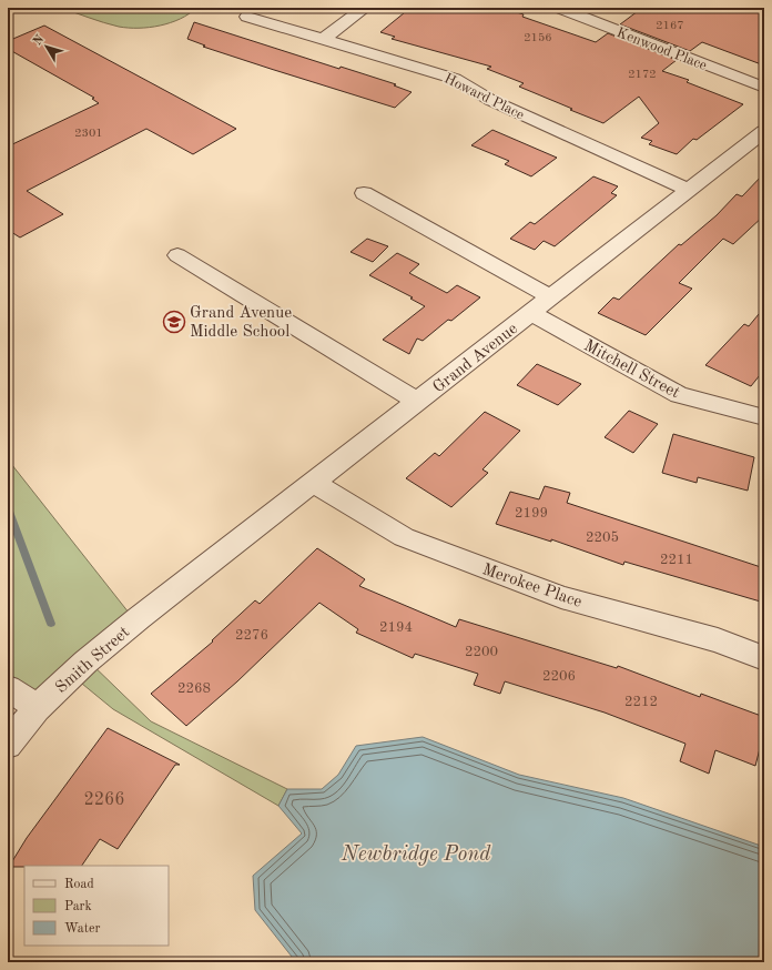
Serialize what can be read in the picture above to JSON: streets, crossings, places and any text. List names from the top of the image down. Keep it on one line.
{"streets":{"street":["Kenwood Place","Howard Place","Grand Avenue","Mitchell Street","Merokee Place","Smith Street"]},"crossings":[["Howard Place","Grand Avenue"],["Grand Avenue","Mitchell Street"],["Grand Avenue","Merokee Place"],["Grand Avenue","Smith Street"]],"water":["Newbridge Pond"],"places":{"school or university":["Grand Avenue Middle School"]},"house_numbers":["2167","2156","2172","2301","2199","2205","2211","2194","2276","2200","2206","2268","2212","2266"],"legend":["Road","Park","Water"],"north":"top left"}
